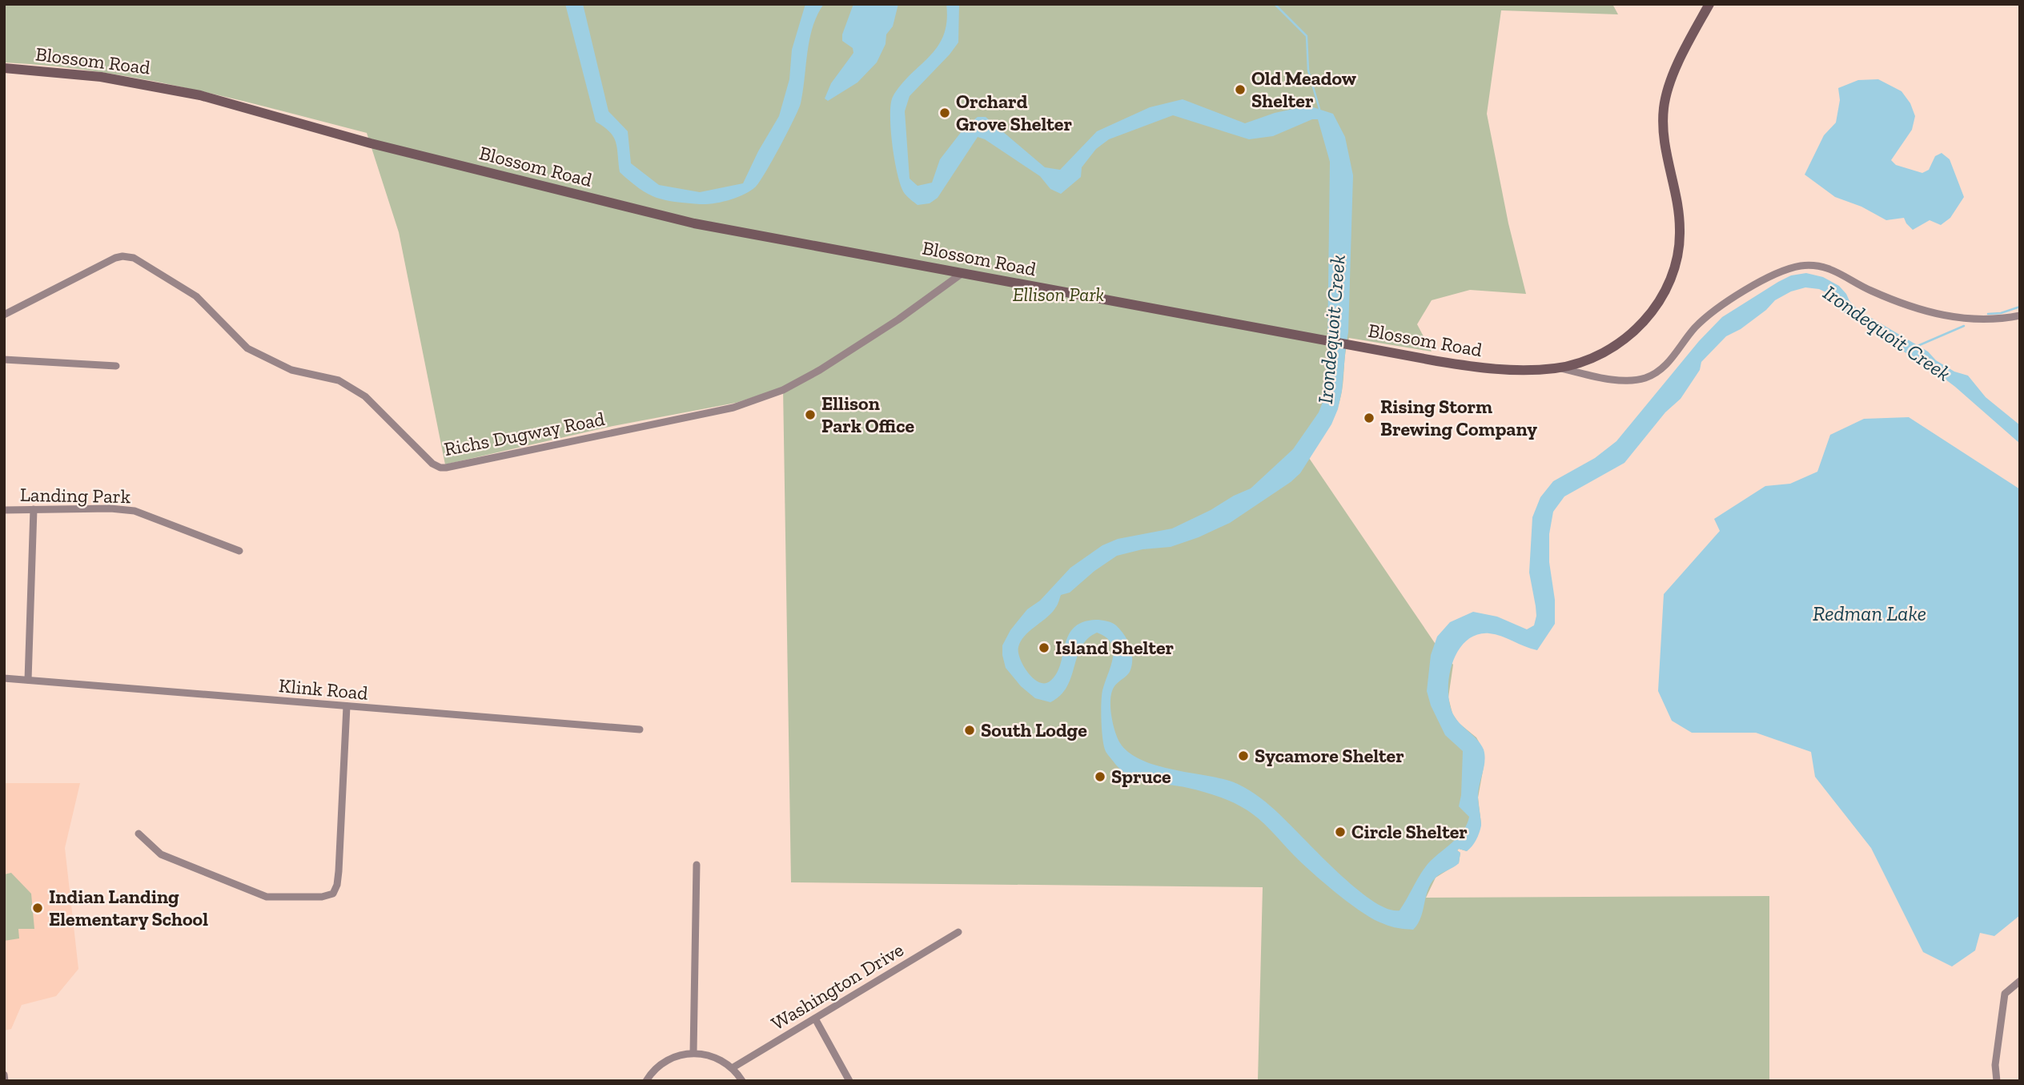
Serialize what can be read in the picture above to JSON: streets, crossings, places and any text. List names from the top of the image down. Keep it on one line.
{"streets":{"street":["Blossom Road","Richs Dugway Road","Landing Park","Klink Road","Washington Drive"]},"crossings":[["Blossom Road","Richs Dugway Road"]],"water":["Irondequoit Creek","Redman Lake"],"parks":["Ellison Park"],"places":["Old Meadow Shelter","Orchard Grove Shelter","Ellison Park Office","Rising Storm Brewing Company","Island Shelter","South Lodge","Sycamore Shelter","Spruce","Circle Shelter","Indian Landing Elementary School"]}
